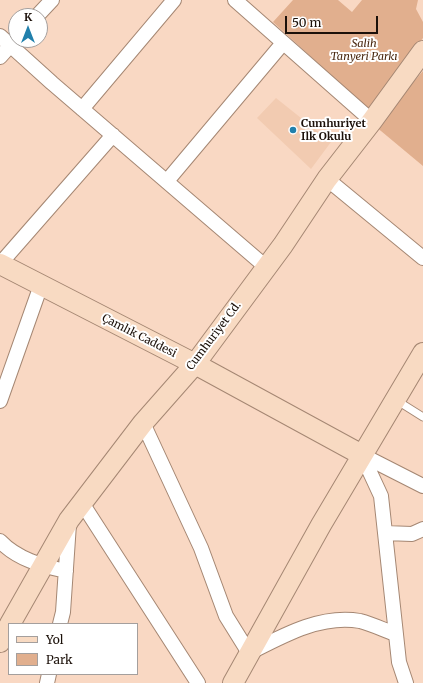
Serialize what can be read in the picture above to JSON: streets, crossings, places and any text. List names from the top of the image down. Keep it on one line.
{"streets":{"street":["Çamlık Caddesi","Cumhuriyet Cd."]},"crossings":[["Çamlık Caddesi","Cumhuriyet Cd."]],"parks":["Salih Tanyeri Parkı"],"places":["Cumhuriyet Ilk Okulu"],"legend":["Yol","Park"],"scale_bar":"50 m","north":"top"}
